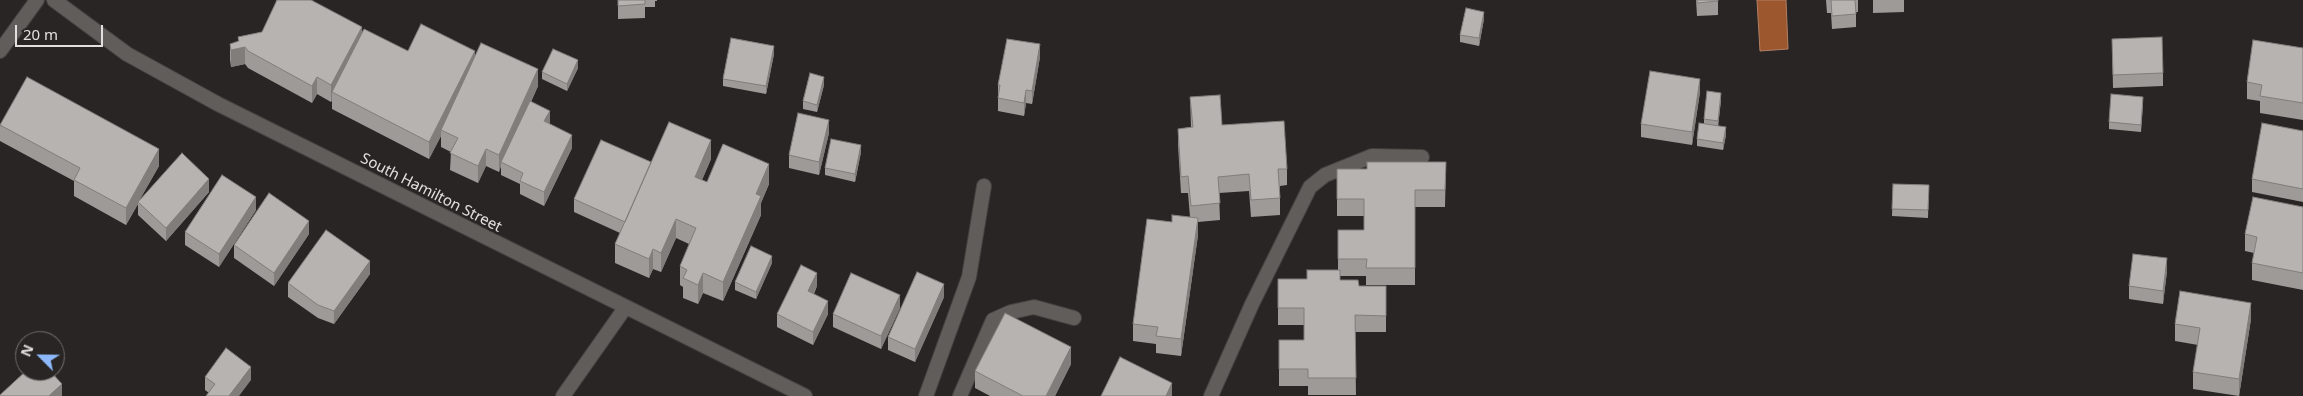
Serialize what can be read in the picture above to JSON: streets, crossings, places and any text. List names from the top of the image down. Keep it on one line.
{"streets":{"street":["South Hamilton Street"]},"scale_bar":"20 m","north":"top left"}
